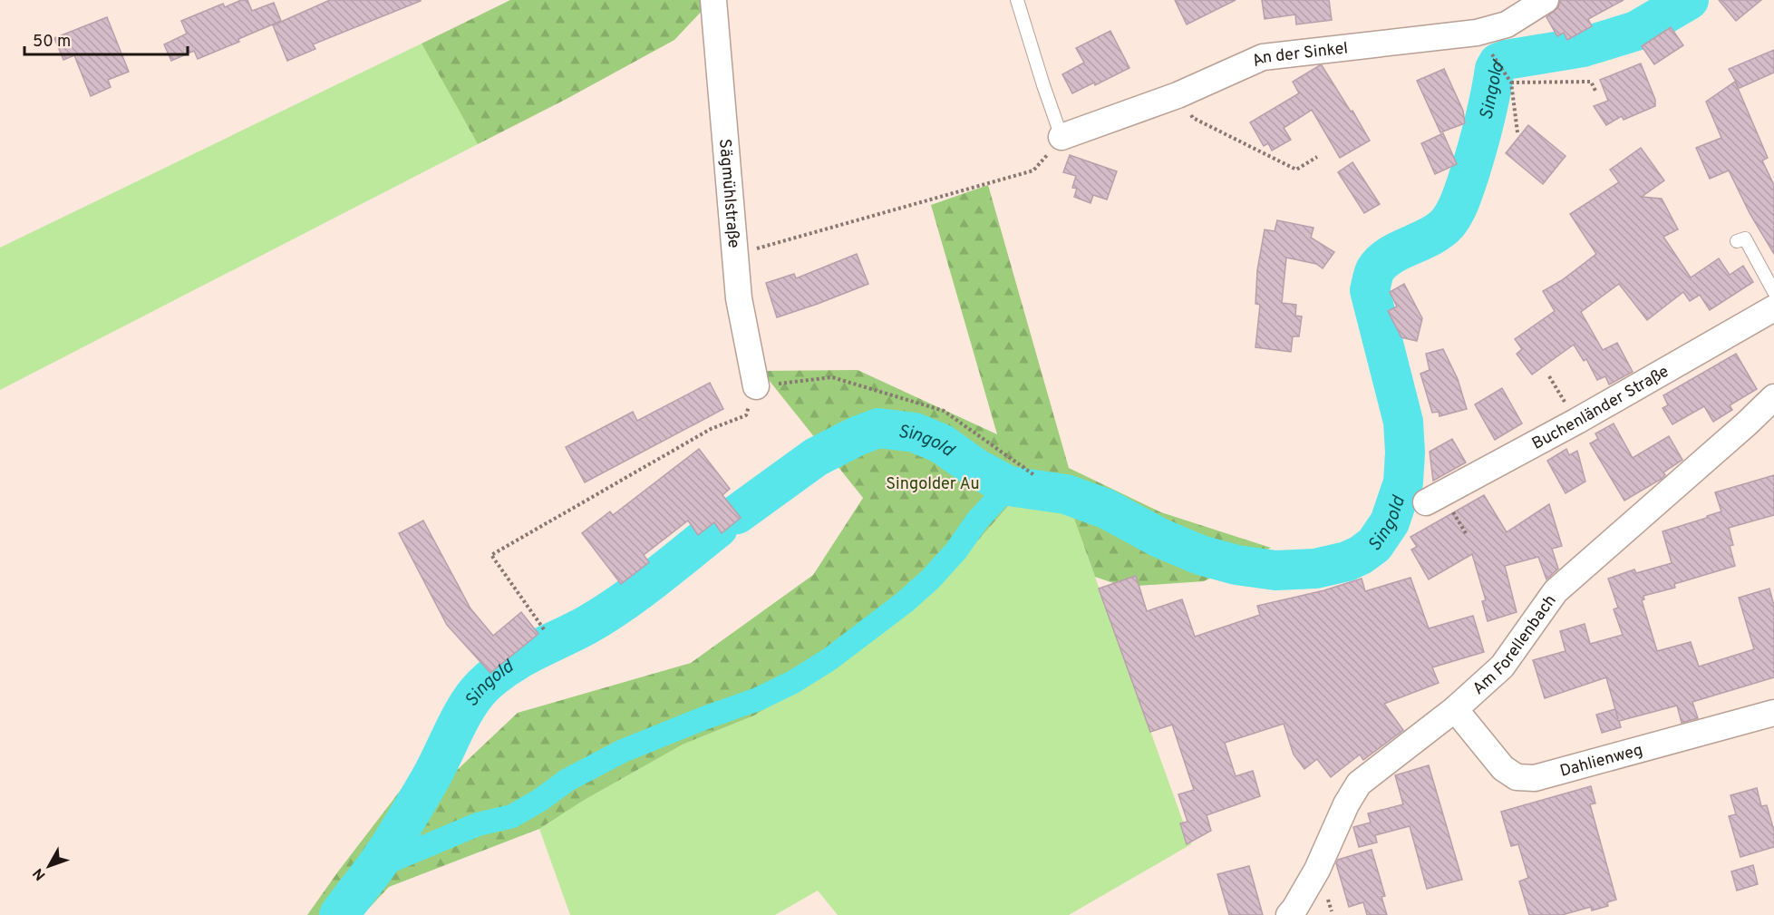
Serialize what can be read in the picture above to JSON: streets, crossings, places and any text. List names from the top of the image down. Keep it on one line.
{"streets":{"street":["An der Sinkel","Sägmühlstraße","Buchenländer Straße","Am Forellenbach","Dahlienweg"]},"crossings":[["Am Forellenbach","Dahlienweg"]],"water":["Singold"],"parks":["Singolder Au"],"scale_bar":"50 m","north":"bottom left"}
